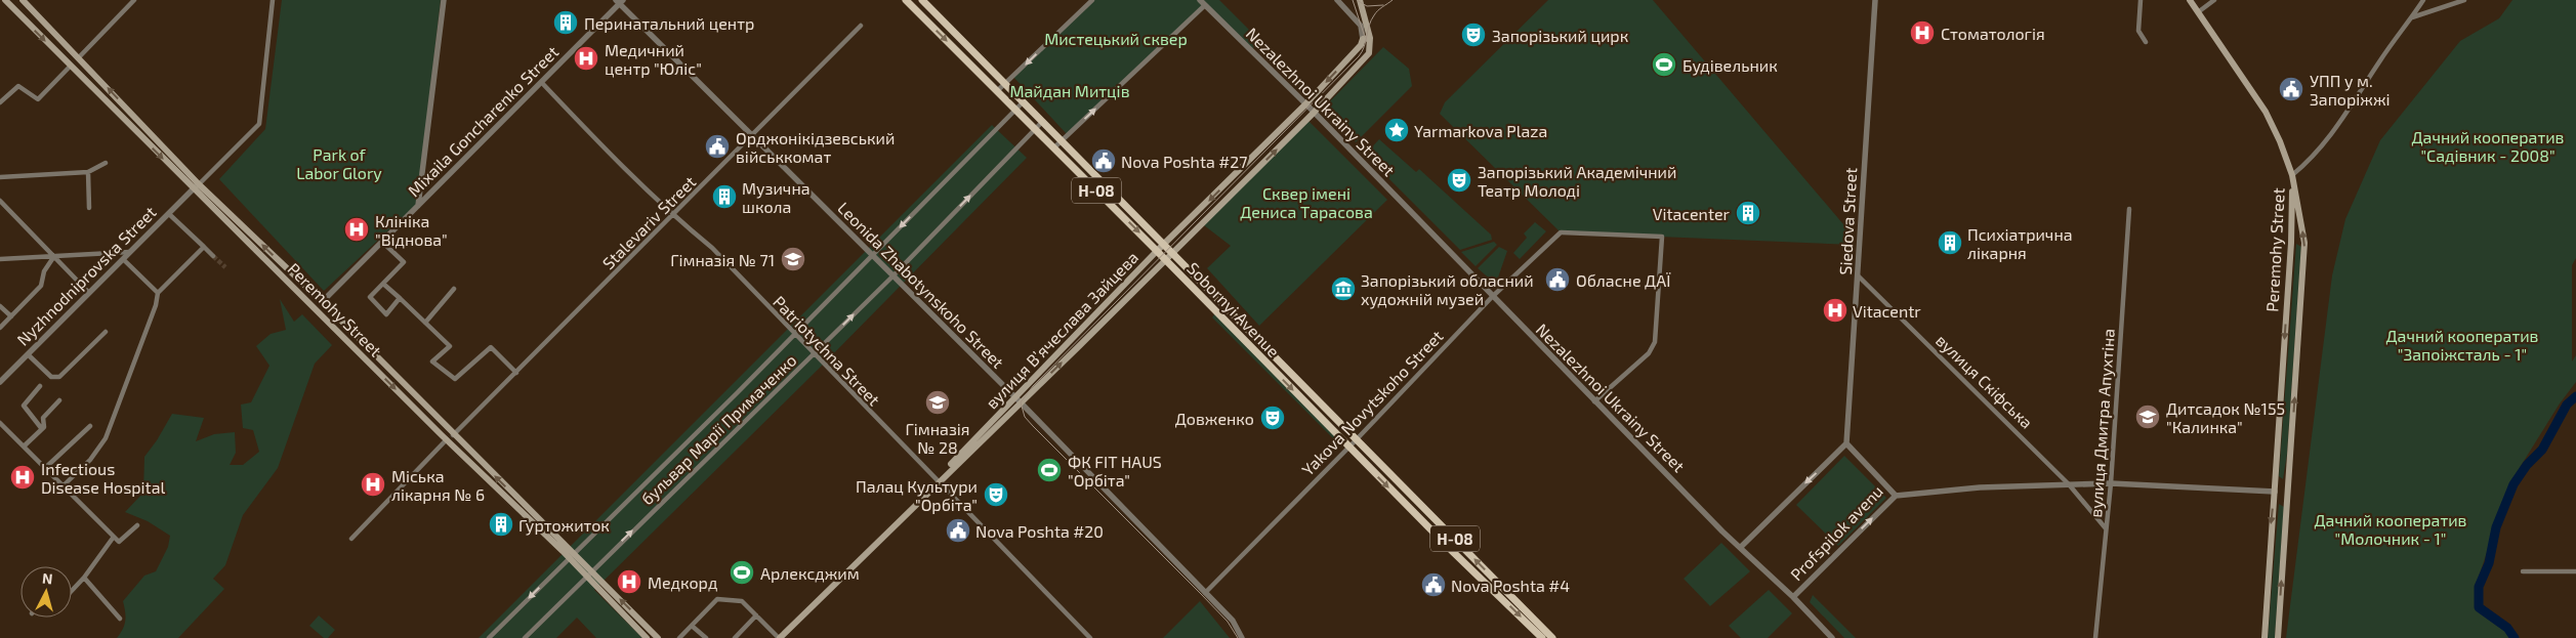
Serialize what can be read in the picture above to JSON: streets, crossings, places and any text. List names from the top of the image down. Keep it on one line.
{"streets":{"main road":["Н-08","Peremohy Street","Sobornyi Avenue","вулиця Вʼячеслава Зайцева"],"street":["Nezalezhnoi Ukrainy Street","Mixaila Goncharenko Street","Siedova Street","Stalevariv Street","Nyzhnodniprovska Street","Leonida Zhabotynskoho Street","Patriotychna Street","вулиця Скіфська","Yakova Novytskoho Street","вулиця Дмитра Апухтіна","бульвар Марії Примаченко","Profspilok avenu"]},"crossings":[["Nezalezhnoi Ukrainy Street","вулиця Вʼячеслава Зайцева"],["Nezalezhnoi Ukrainy Street","Yakova Novytskoho Street"],["Nezalezhnoi Ukrainy Street","Profspilok avenu"],["Mixaila Goncharenko Street","Peremohy Street"],["Mixaila Goncharenko Street","Leonida Zhabotynskoho Street"],["Mixaila Goncharenko Street","Patriotychna Street"],["Siedova Street","вулиця Скіфська"],["Siedova Street","Profspilok avenu"],["Stalevariv Street","Peremohy Street"],["Stalevariv Street","Leonida Zhabotynskoho Street"],["Stalevariv Street","Patriotychna Street"],["Peremohy Street","Nyzhnodniprovska Street"],["Peremohy Street","бульвар Марії Примаченко"],["Leonida Zhabotynskoho Street","вулиця Вʼячеслава Зайцева"],["Leonida Zhabotynskoho Street","Yakova Novytskoho Street"],["Leonida Zhabotynskoho Street","бульвар Марії Примаченко"],["Sobornyi Avenue","вулиця Вʼячеслава Зайцева"],["Sobornyi Avenue","Yakova Novytskoho Street"],["Sobornyi Avenue","бульвар Марії Примаченко"],["вулиця Вʼячеслава Зайцева","Patriotychna Street"],["Patriotychna Street","бульвар Марії Примаченко"],["вулиця Скіфська","вулиця Дмитра Апухтіна"]],"one_way":["Profspilok avenu"],"parks":["Мистецький сквер","Майдан Митців","Дачний кооператив \"Садівник - 2008\"","Park of Labor Glory","Сквер імені Дениса Тарасова","Дачний кооператив \"Запоіжсталь - 1\"","Дачний кооператив \"Молочник - 1\""],"places":{"building":["Перинатальний центр","Музична школа","Vitacenter","Психіатрична лікарня","Гуртожиток"],"hospital":["Стоматологія","Медичний центр \"Юліс\"","Клініка \"Віднова\"","Vitacentr","Infectious Disease Hospital","Мiська лiкарня № 6","Медкорд"],"theatre":["Запорізький цирк","Запорізький Академічний Театр Молоді","Довженко","Палац Культури \"Орбіта\""],"sports":["Будівельник","ФК FIT HAUS \"Орбіта\"","Арлексджим"],"public building":["УПП у м. Запоріжжі","Орджонікідзевський військкомат","Nova Poshta #27","Обласне ДАЇ","Nova Poshta #20","Nova Poshta #4"],"place":["Yarmarkova Plaza"],"school or university":["Гімназія № 71","Гімназія № 28","Дитсадок №155 \"Калинка\""],"museum":["Запорізький обласний художній музей"]},"north":"top"}
